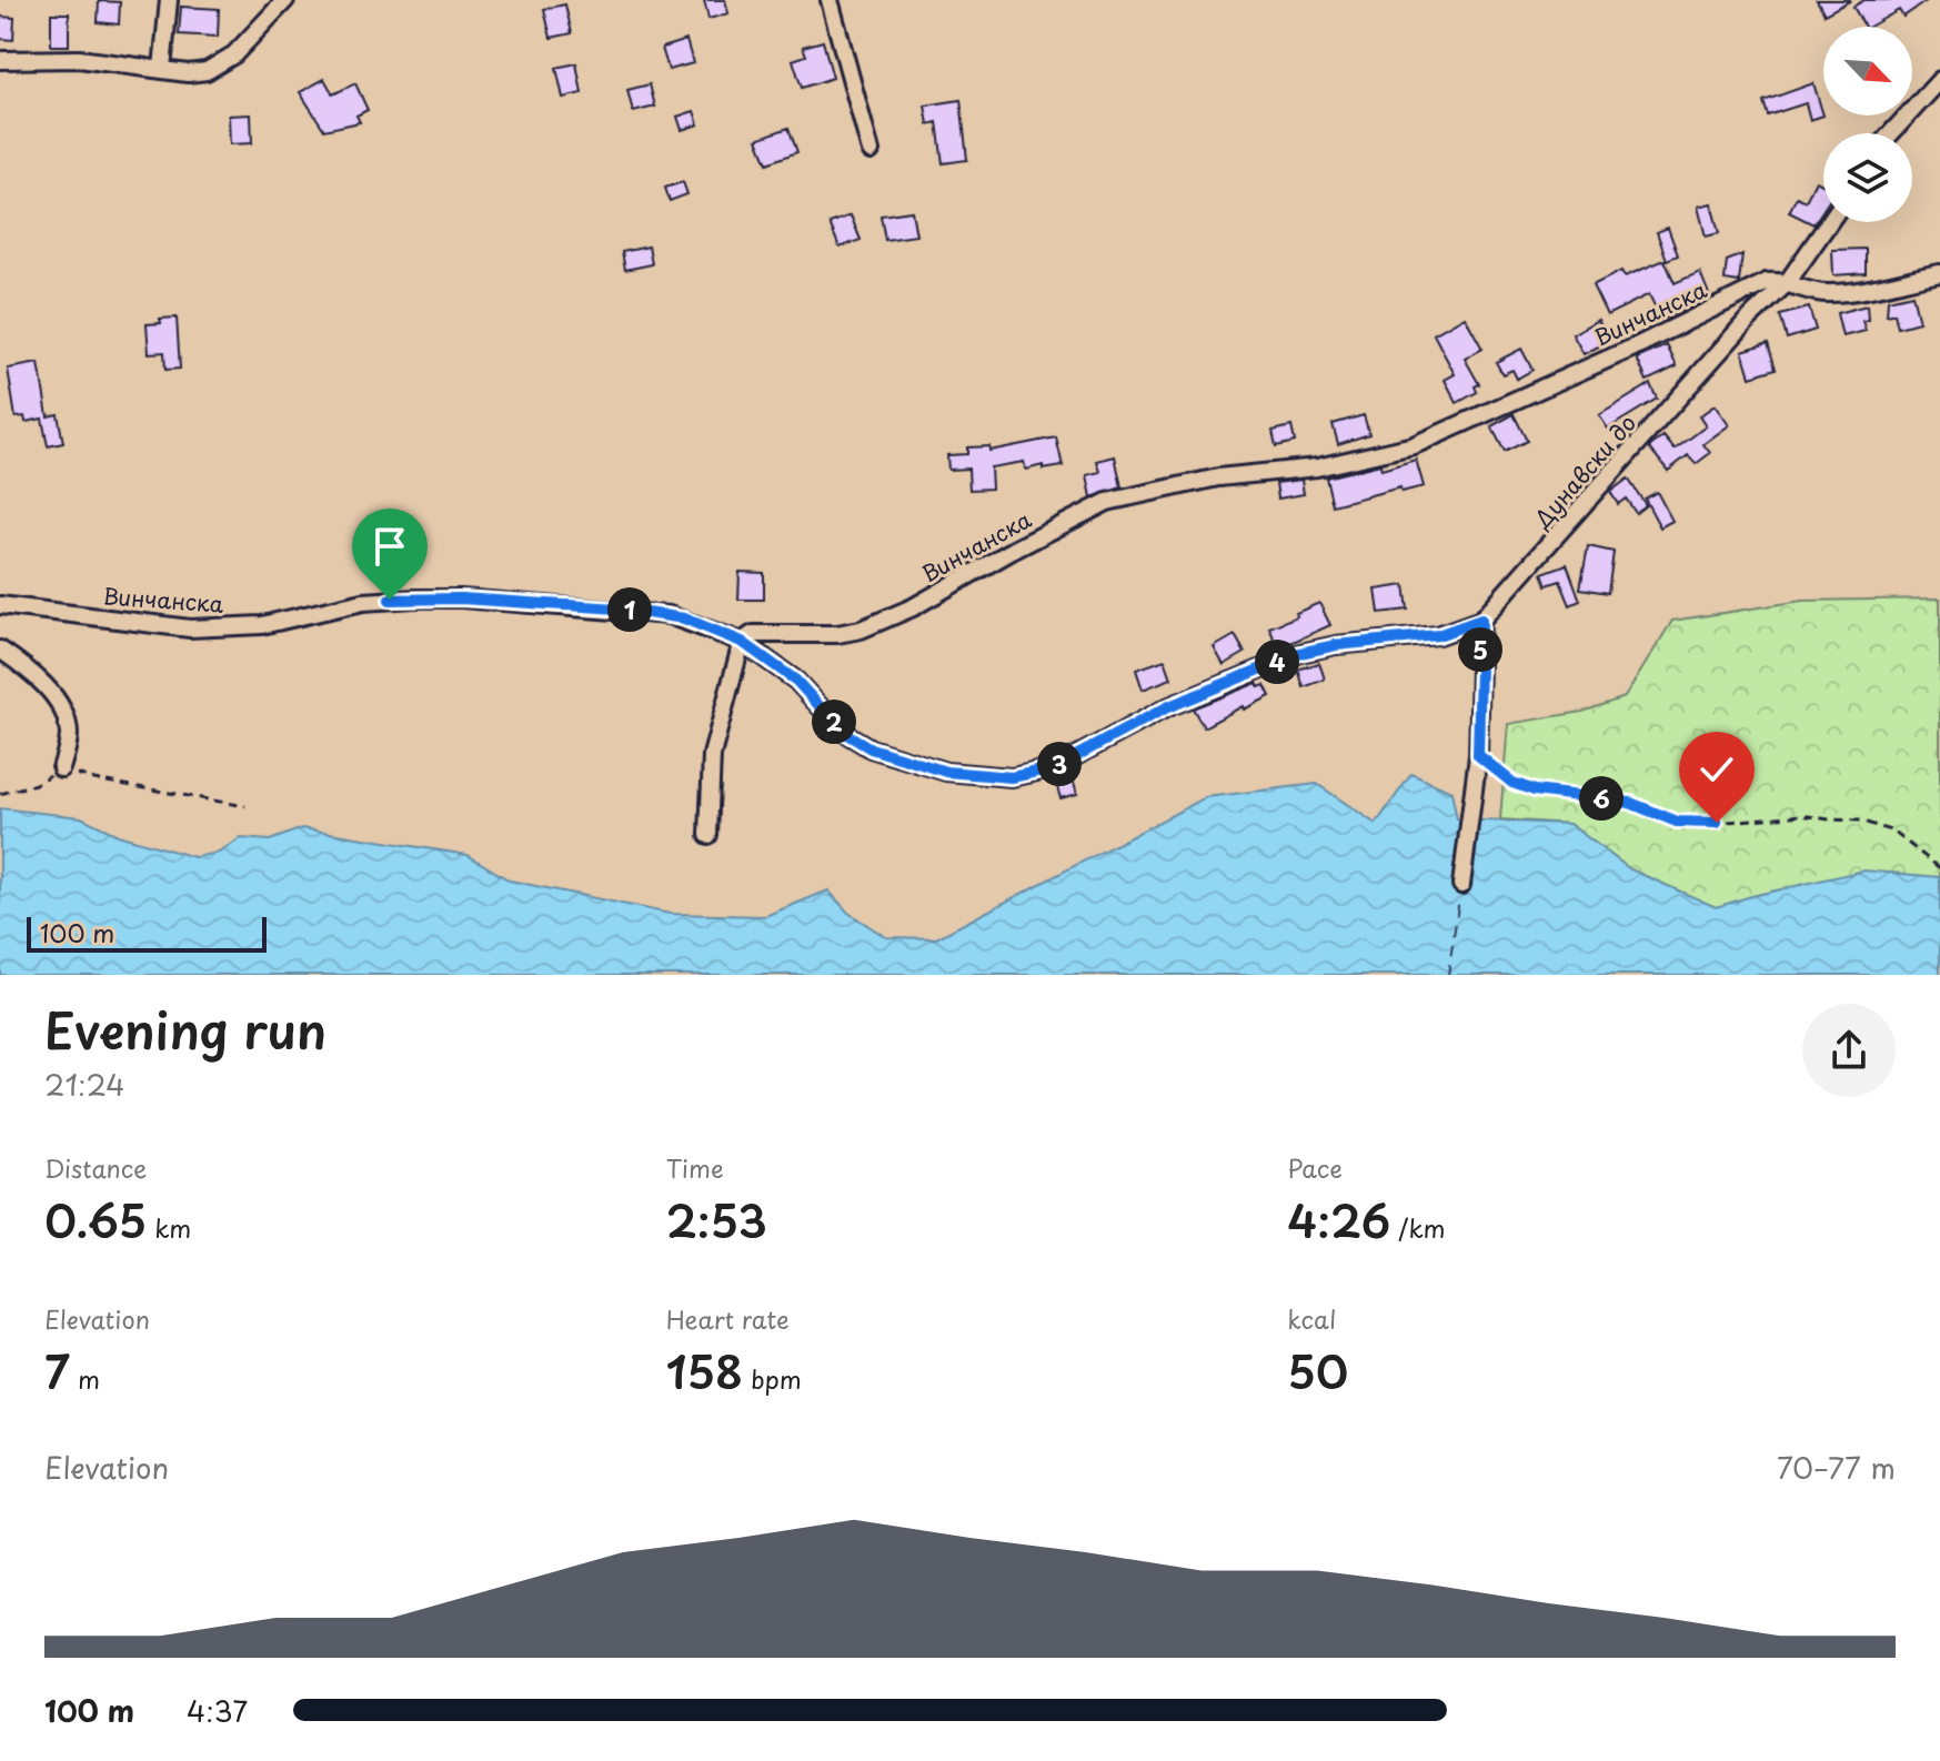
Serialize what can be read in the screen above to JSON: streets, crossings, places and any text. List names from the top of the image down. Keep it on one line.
{"streets":{"street":["Винчанска","Дунавски до"]},"crossings":[["Винчанска","Дунавски до"]],"scale_bar":"100 m","north":"bottom right","page":{"pins":["1","5","4","2","3","6"],"scale":"100 m","heading":["Evening run","21:24"],"stats":[["Distance","0.65 km"],["Time","2:53"],["Pace","4:26 /km"],["Elevation","7 m"],["Heart rate","158 bpm"],["kcal","50"]],"chart":["Elevation","70–77 m"],"list":[{"name":"100 m","note":"4:37"}]}}
